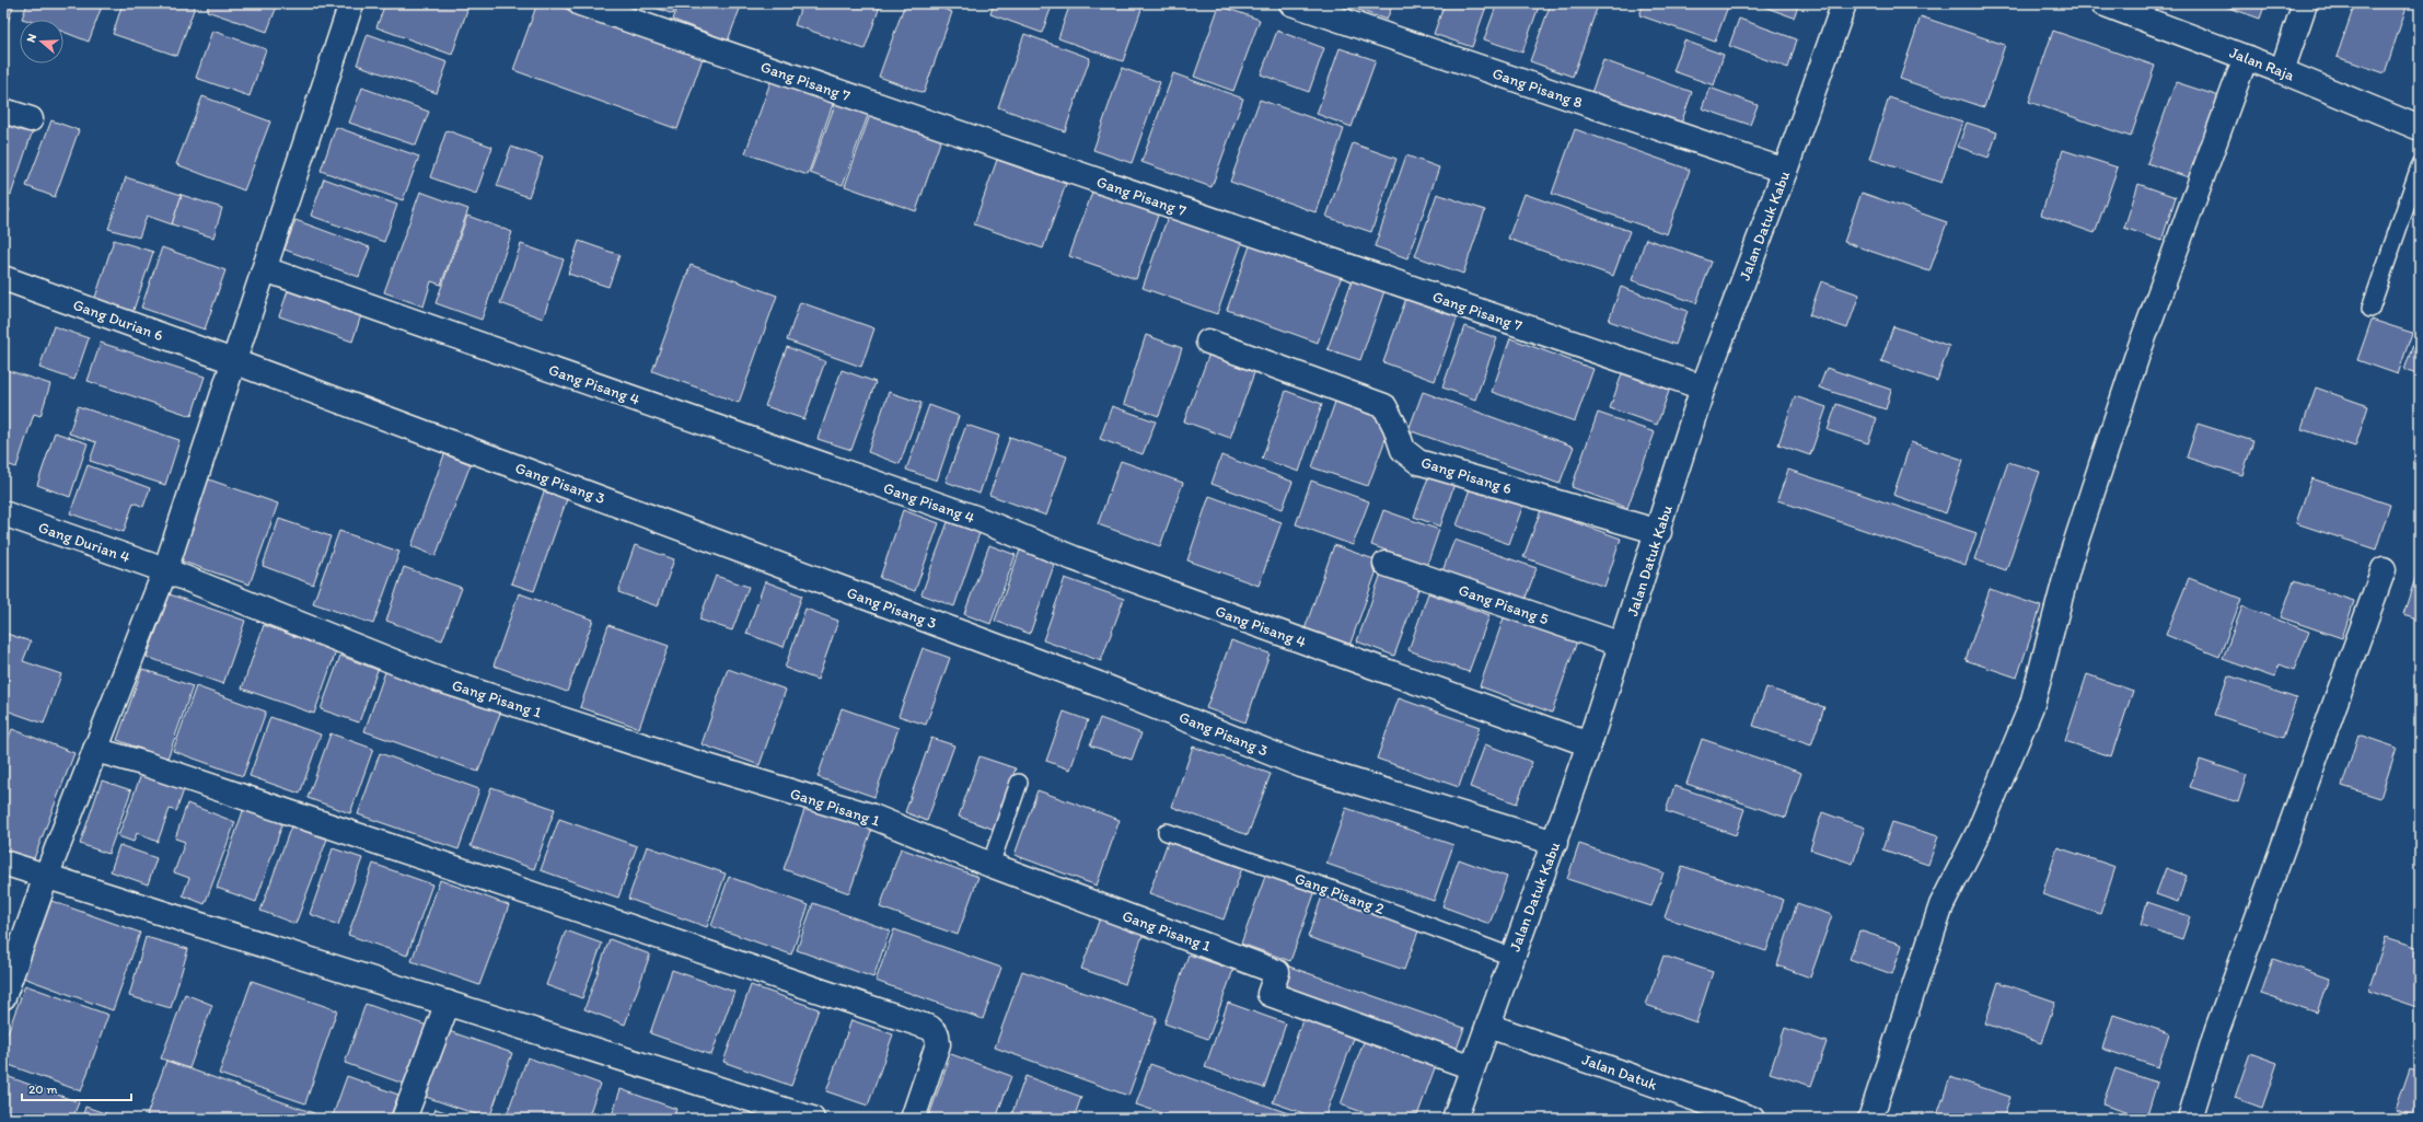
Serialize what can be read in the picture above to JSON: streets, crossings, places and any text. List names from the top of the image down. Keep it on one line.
{"streets":{"street":["Jalan Raja","Gang Pisang 7","Gang Pisang 8","Jalan Datuk Kabu","Gang Durian 6","Gang Pisang 4","Gang Pisang 6","Gang Pisang 3","Gang Durian 4","Gang Pisang 5","Gang Pisang 1","Jalan Datuk"],"lane":["Gang Pisang 2"]},"crossings":[["Gang Pisang 7","Jalan Datuk Kabu"],["Gang Pisang 8","Jalan Datuk Kabu"],["Jalan Datuk Kabu","Gang Pisang 4"],["Jalan Datuk Kabu","Gang Pisang 6"],["Jalan Datuk Kabu","Gang Pisang 3"],["Jalan Datuk Kabu","Gang Pisang 5"],["Jalan Datuk Kabu","Gang Pisang 1"],["Jalan Datuk Kabu","Gang Pisang 2"],["Jalan Datuk Kabu","Jalan Datuk"],["Gang Durian 6","Gang Pisang 3"],["Gang Durian 4","Gang Pisang 1"]],"scale_bar":"20 m","north":"left"}
